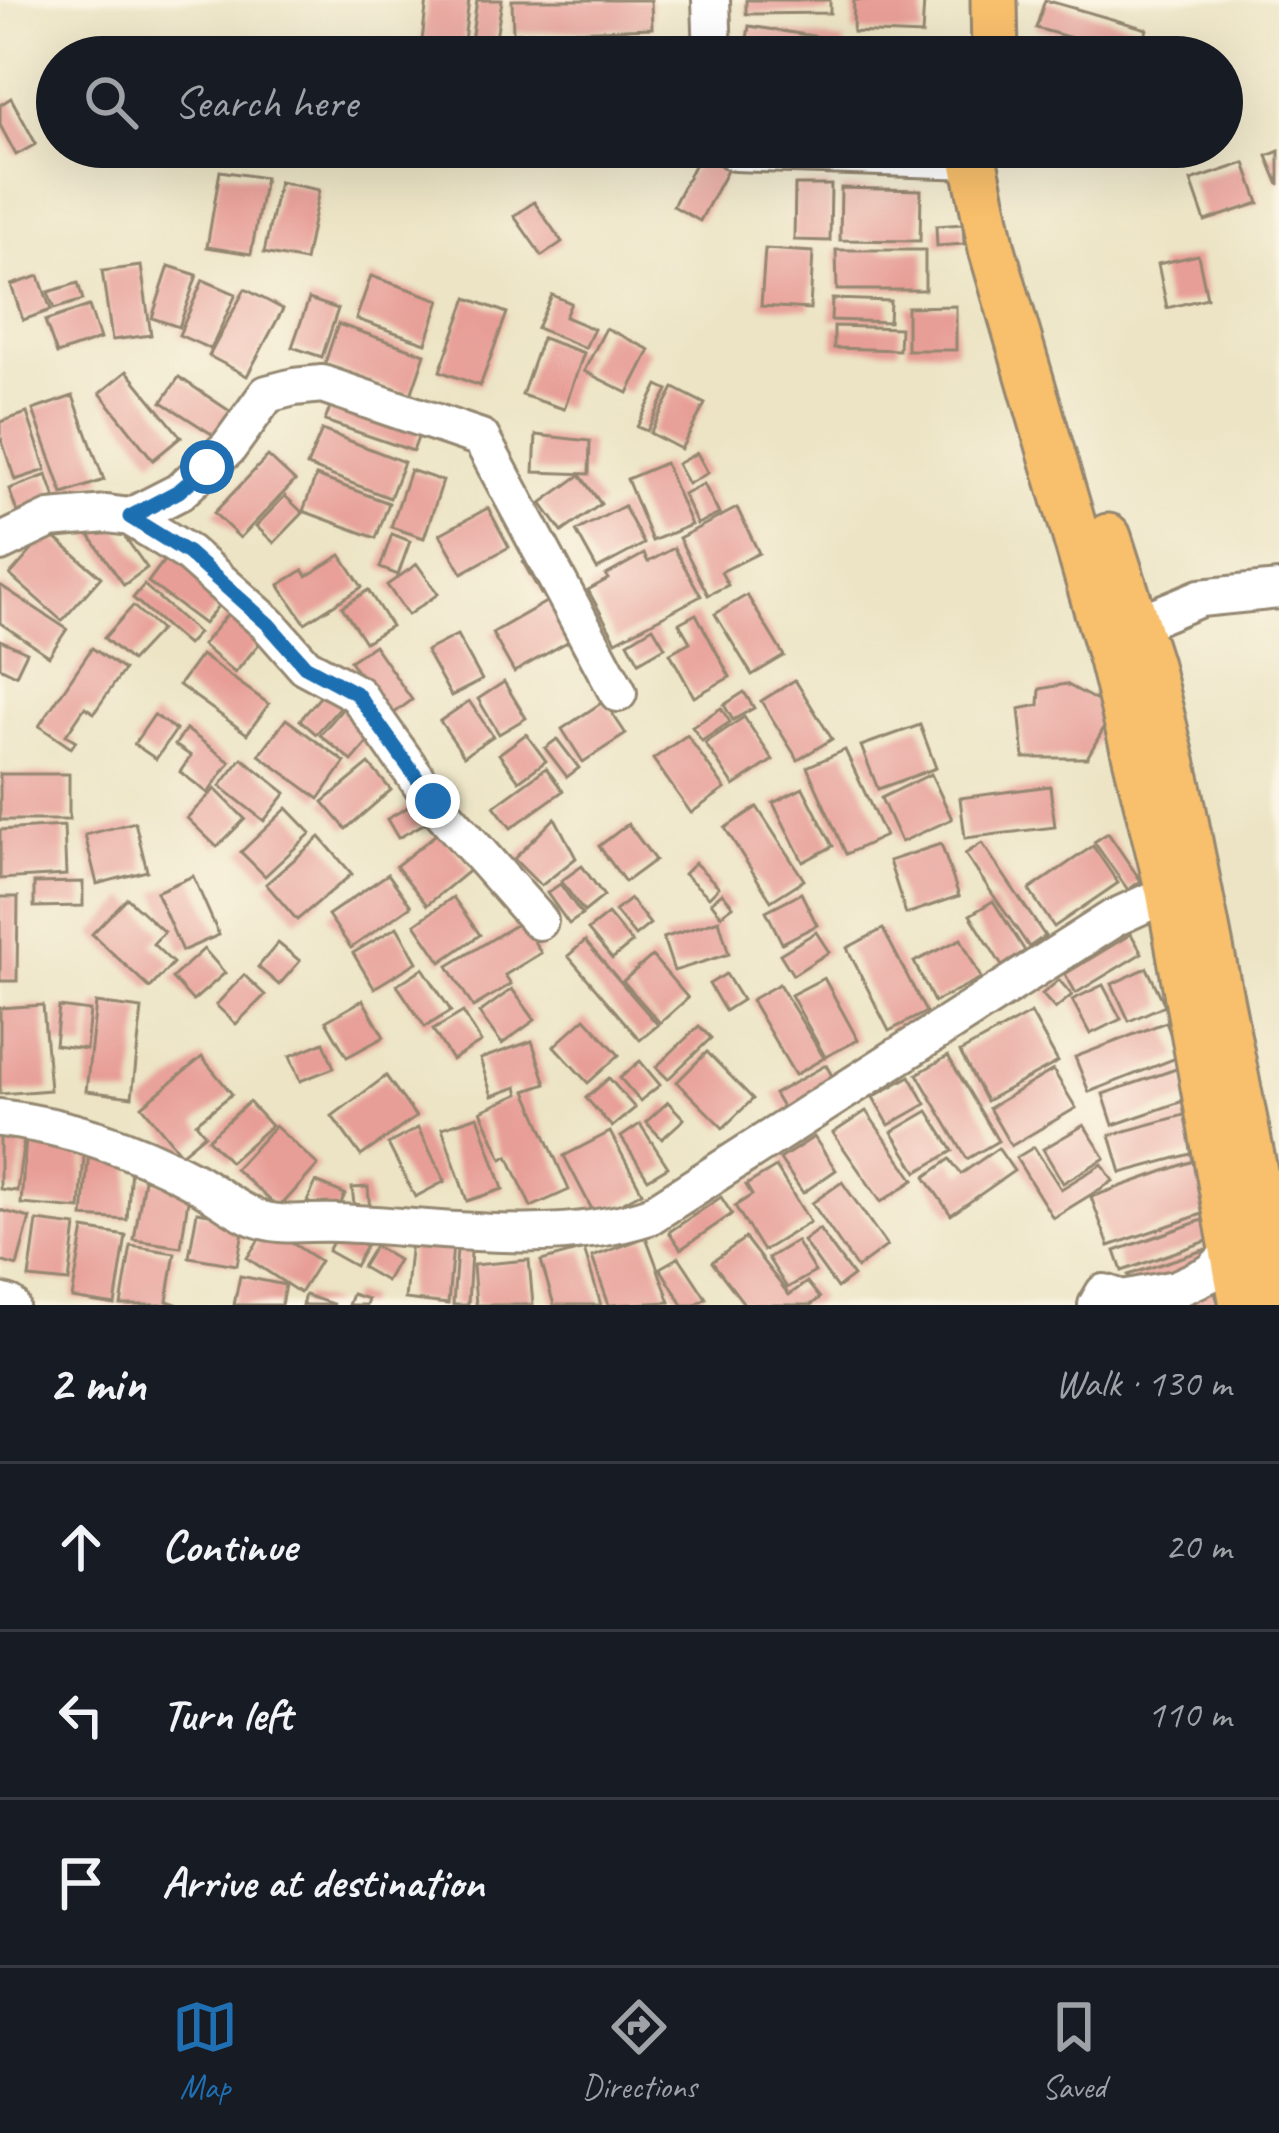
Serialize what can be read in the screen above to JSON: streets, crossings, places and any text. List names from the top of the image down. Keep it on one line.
{"page":{"search":"Search here","heading":["2 min","Walk · 130 m"],"list":[["Continue","20 m"],["Turn left","110 m"],"Arrive at destination"],"nav":["Map","Directions","Saved"]}}
